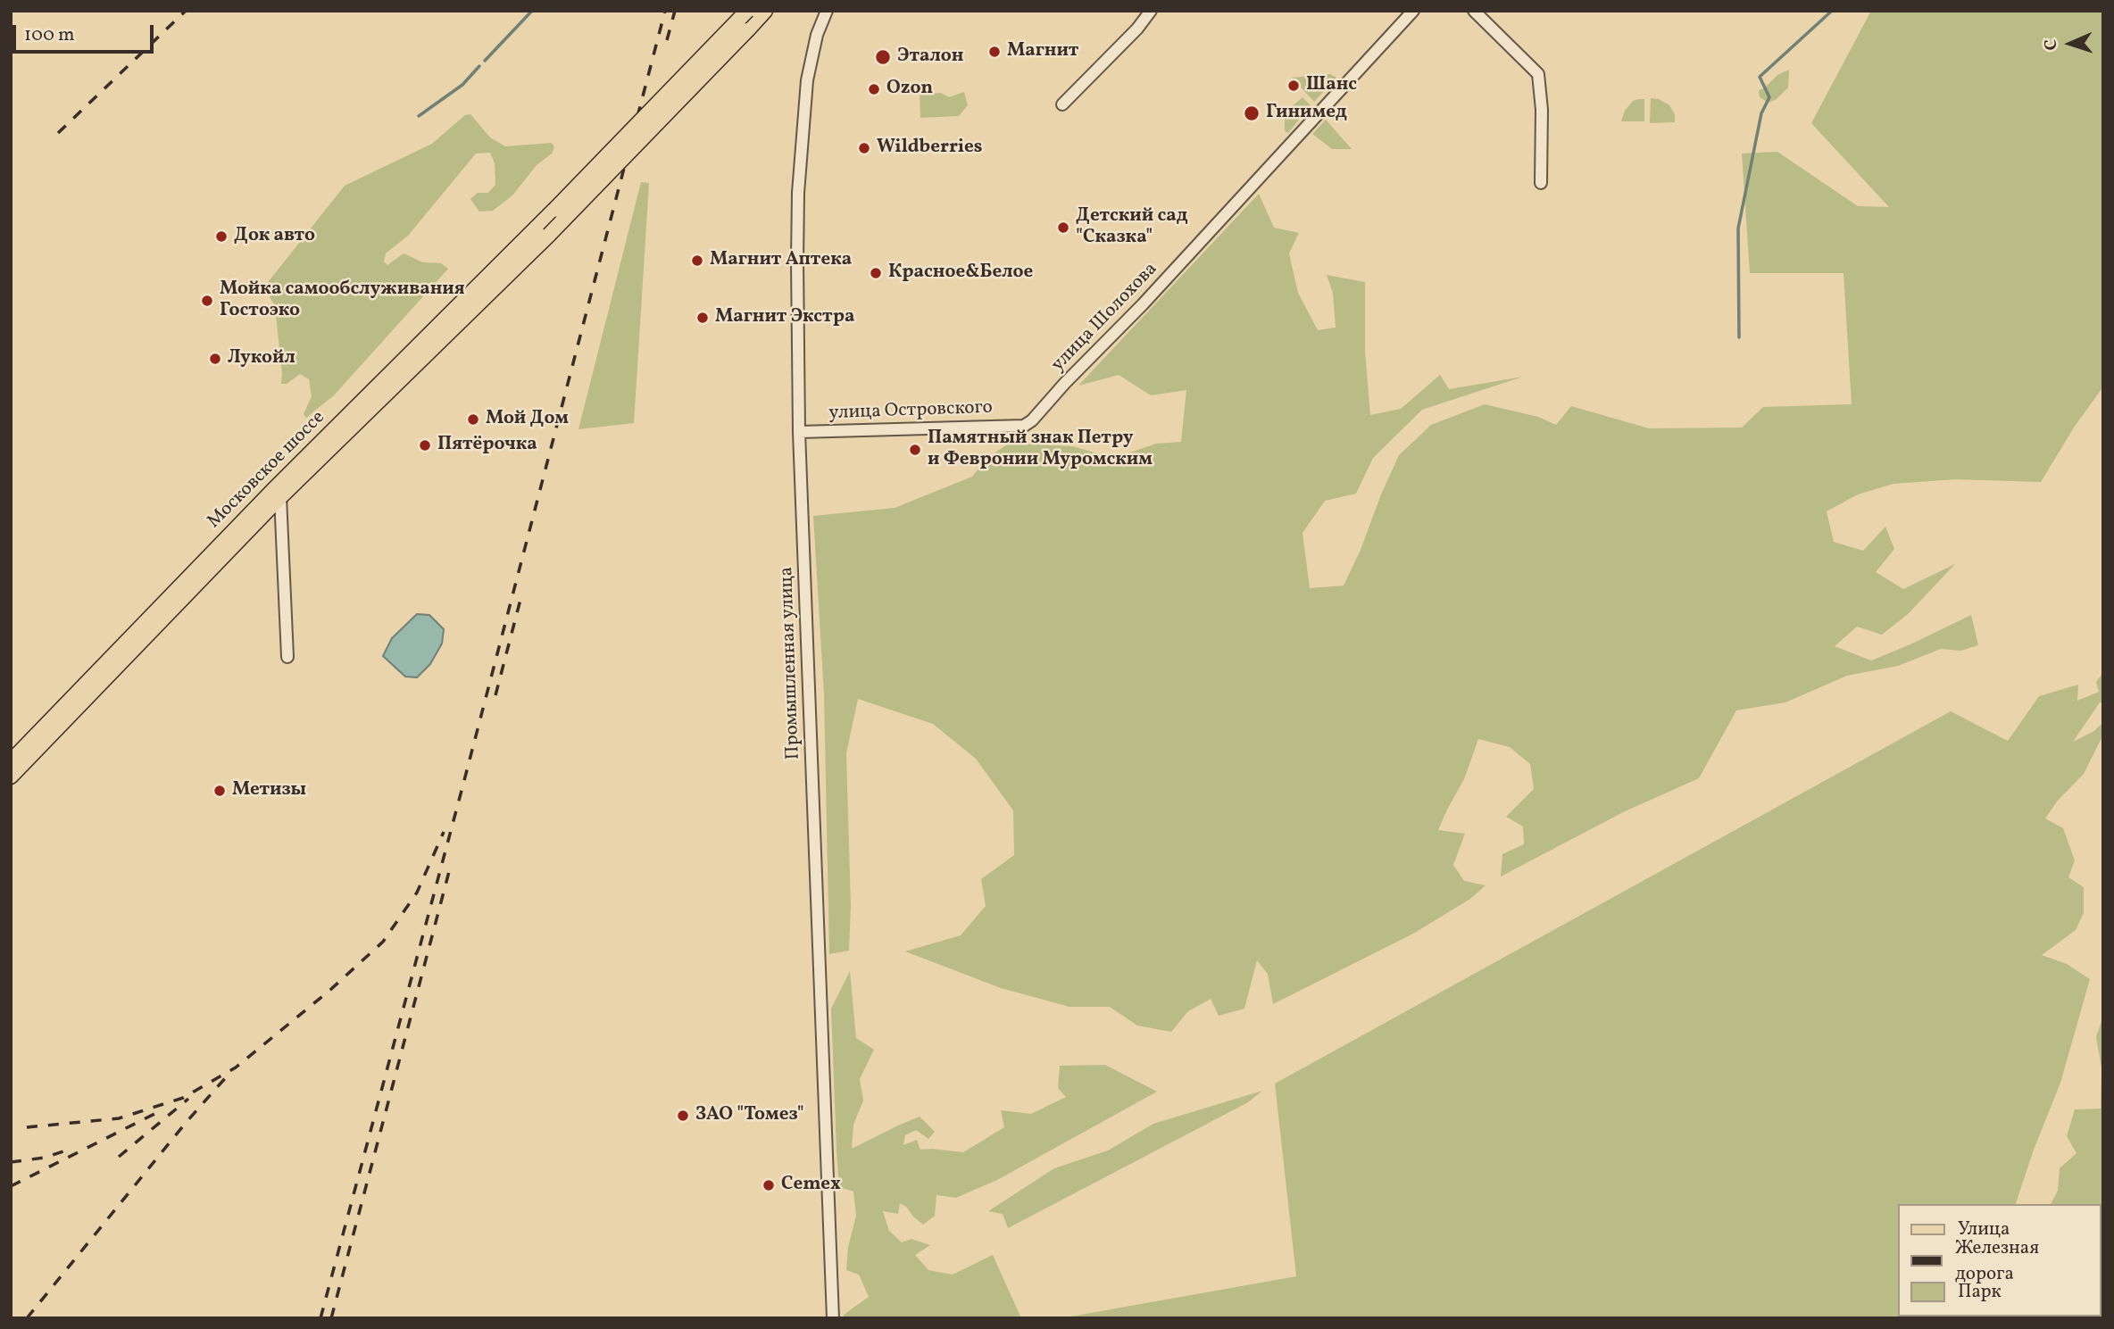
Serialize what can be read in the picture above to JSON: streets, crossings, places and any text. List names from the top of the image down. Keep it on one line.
{"streets":{"main road":["Московское шоссе"],"street":["улица Шолохова","улица Островского","Промышленная улица"]},"crossings":[["улица Шолохова","улица Островского"],["улица Островского","Промышленная улица"]],"places":["Магнит","Эталон","Шанс","Ozon","Гинимед","Wildberries","Детский сад \"Сказка\"","Док авто","Магнит Аптека","Красное&Белое","Мойка самообслуживания Гостоэко","Магнит Экстра","Лукойл","Мой Дом","Пятёрочка","Памятный знак Петру и Февронии Муромским","Метизы","ЗАО \"Томез\"","Cemex"],"legend":["Улица","Железная дорога","Парк"],"scale_bar":"100 m","north":"left"}
